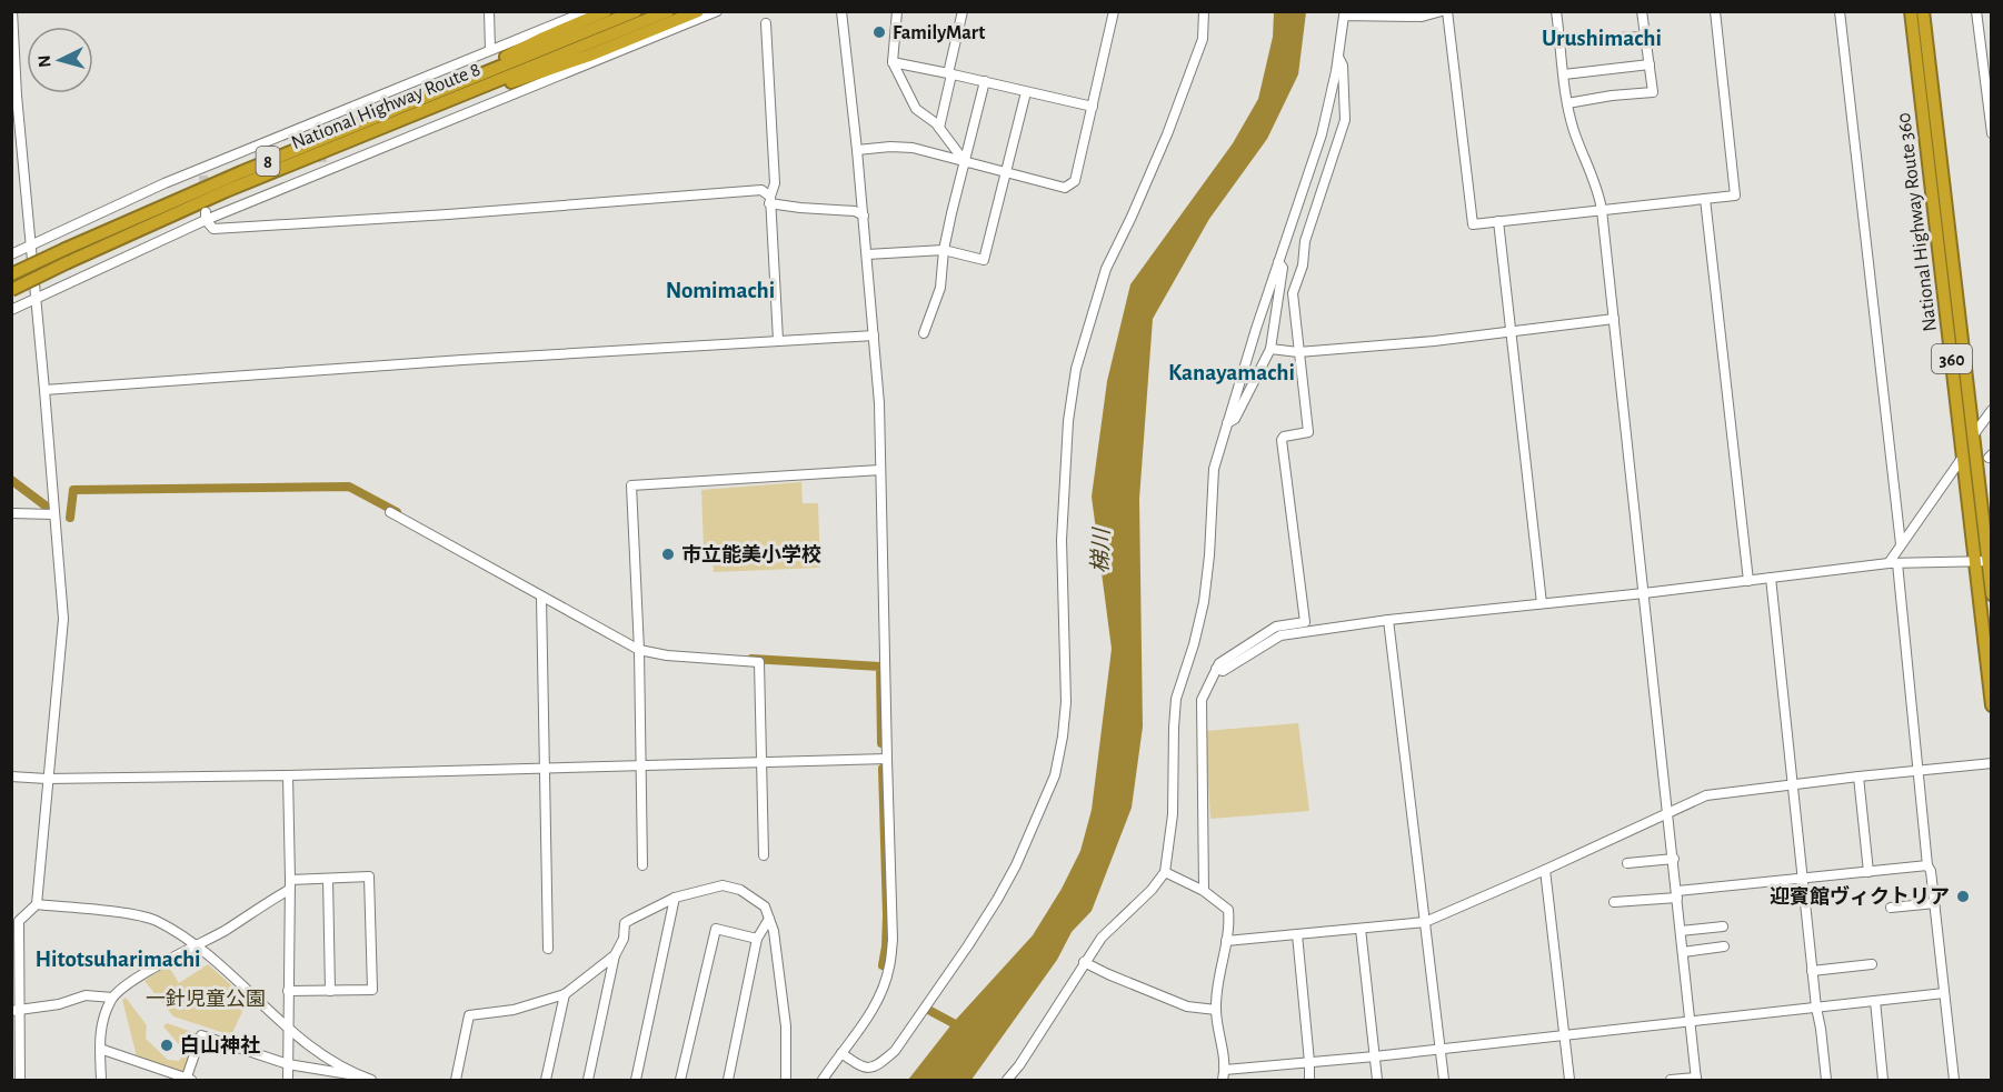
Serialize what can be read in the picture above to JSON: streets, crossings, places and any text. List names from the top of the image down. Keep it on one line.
{"streets":{"highway":["National Highway Route 8","8","National Highway Route 360","360"]},"districts":["Urushimachi","Nomimachi","Kanayamachi","Hitotsuharimachi"],"water":["梯川"],"parks":["一針児童公園"],"places":["FamilyMart","市立能美小学校","迎賓館ヴィクトリア","白山神社"],"north":"left"}
